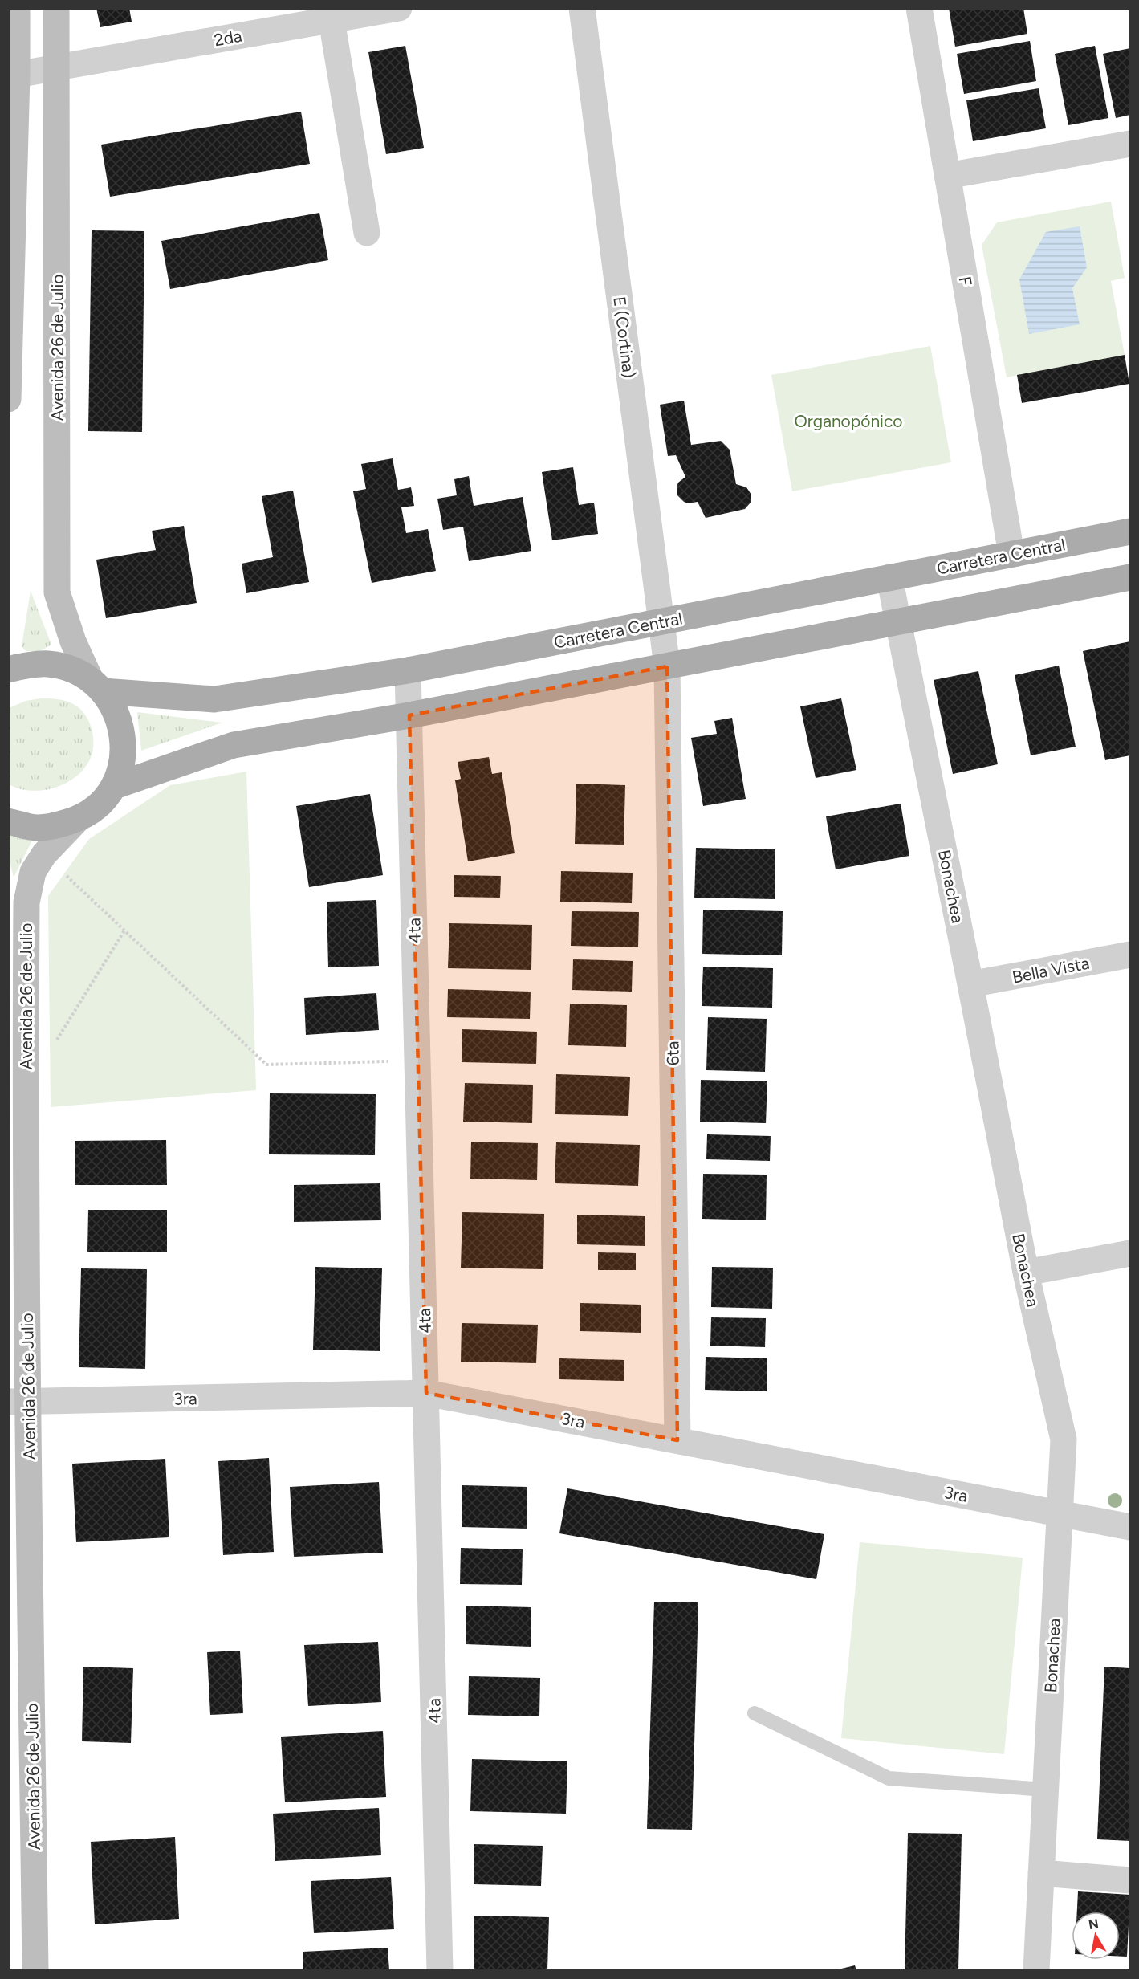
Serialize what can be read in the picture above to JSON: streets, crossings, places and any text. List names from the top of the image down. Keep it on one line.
{"streets":{"main road":["Avenida 26 de Julio","Carretera Central"],"street":["2da","F","E (Cortina)","Bonachea","4ta","Bella Vista","6ta","3ra"]},"crossings":[["2da","Avenida 26 de Julio"],["F","Carretera Central"],["E (Cortina)","Carretera Central"],["E (Cortina)","6ta"],["Avenida 26 de Julio","Carretera Central"],["Avenida 26 de Julio","3ra"],["Carretera Central","Bonachea"],["Carretera Central","4ta"],["Bonachea","Bella Vista"],["Bonachea","3ra"],["4ta","3ra"],["6ta","3ra"]],"parks":["Organopónico"],"north":"top"}
